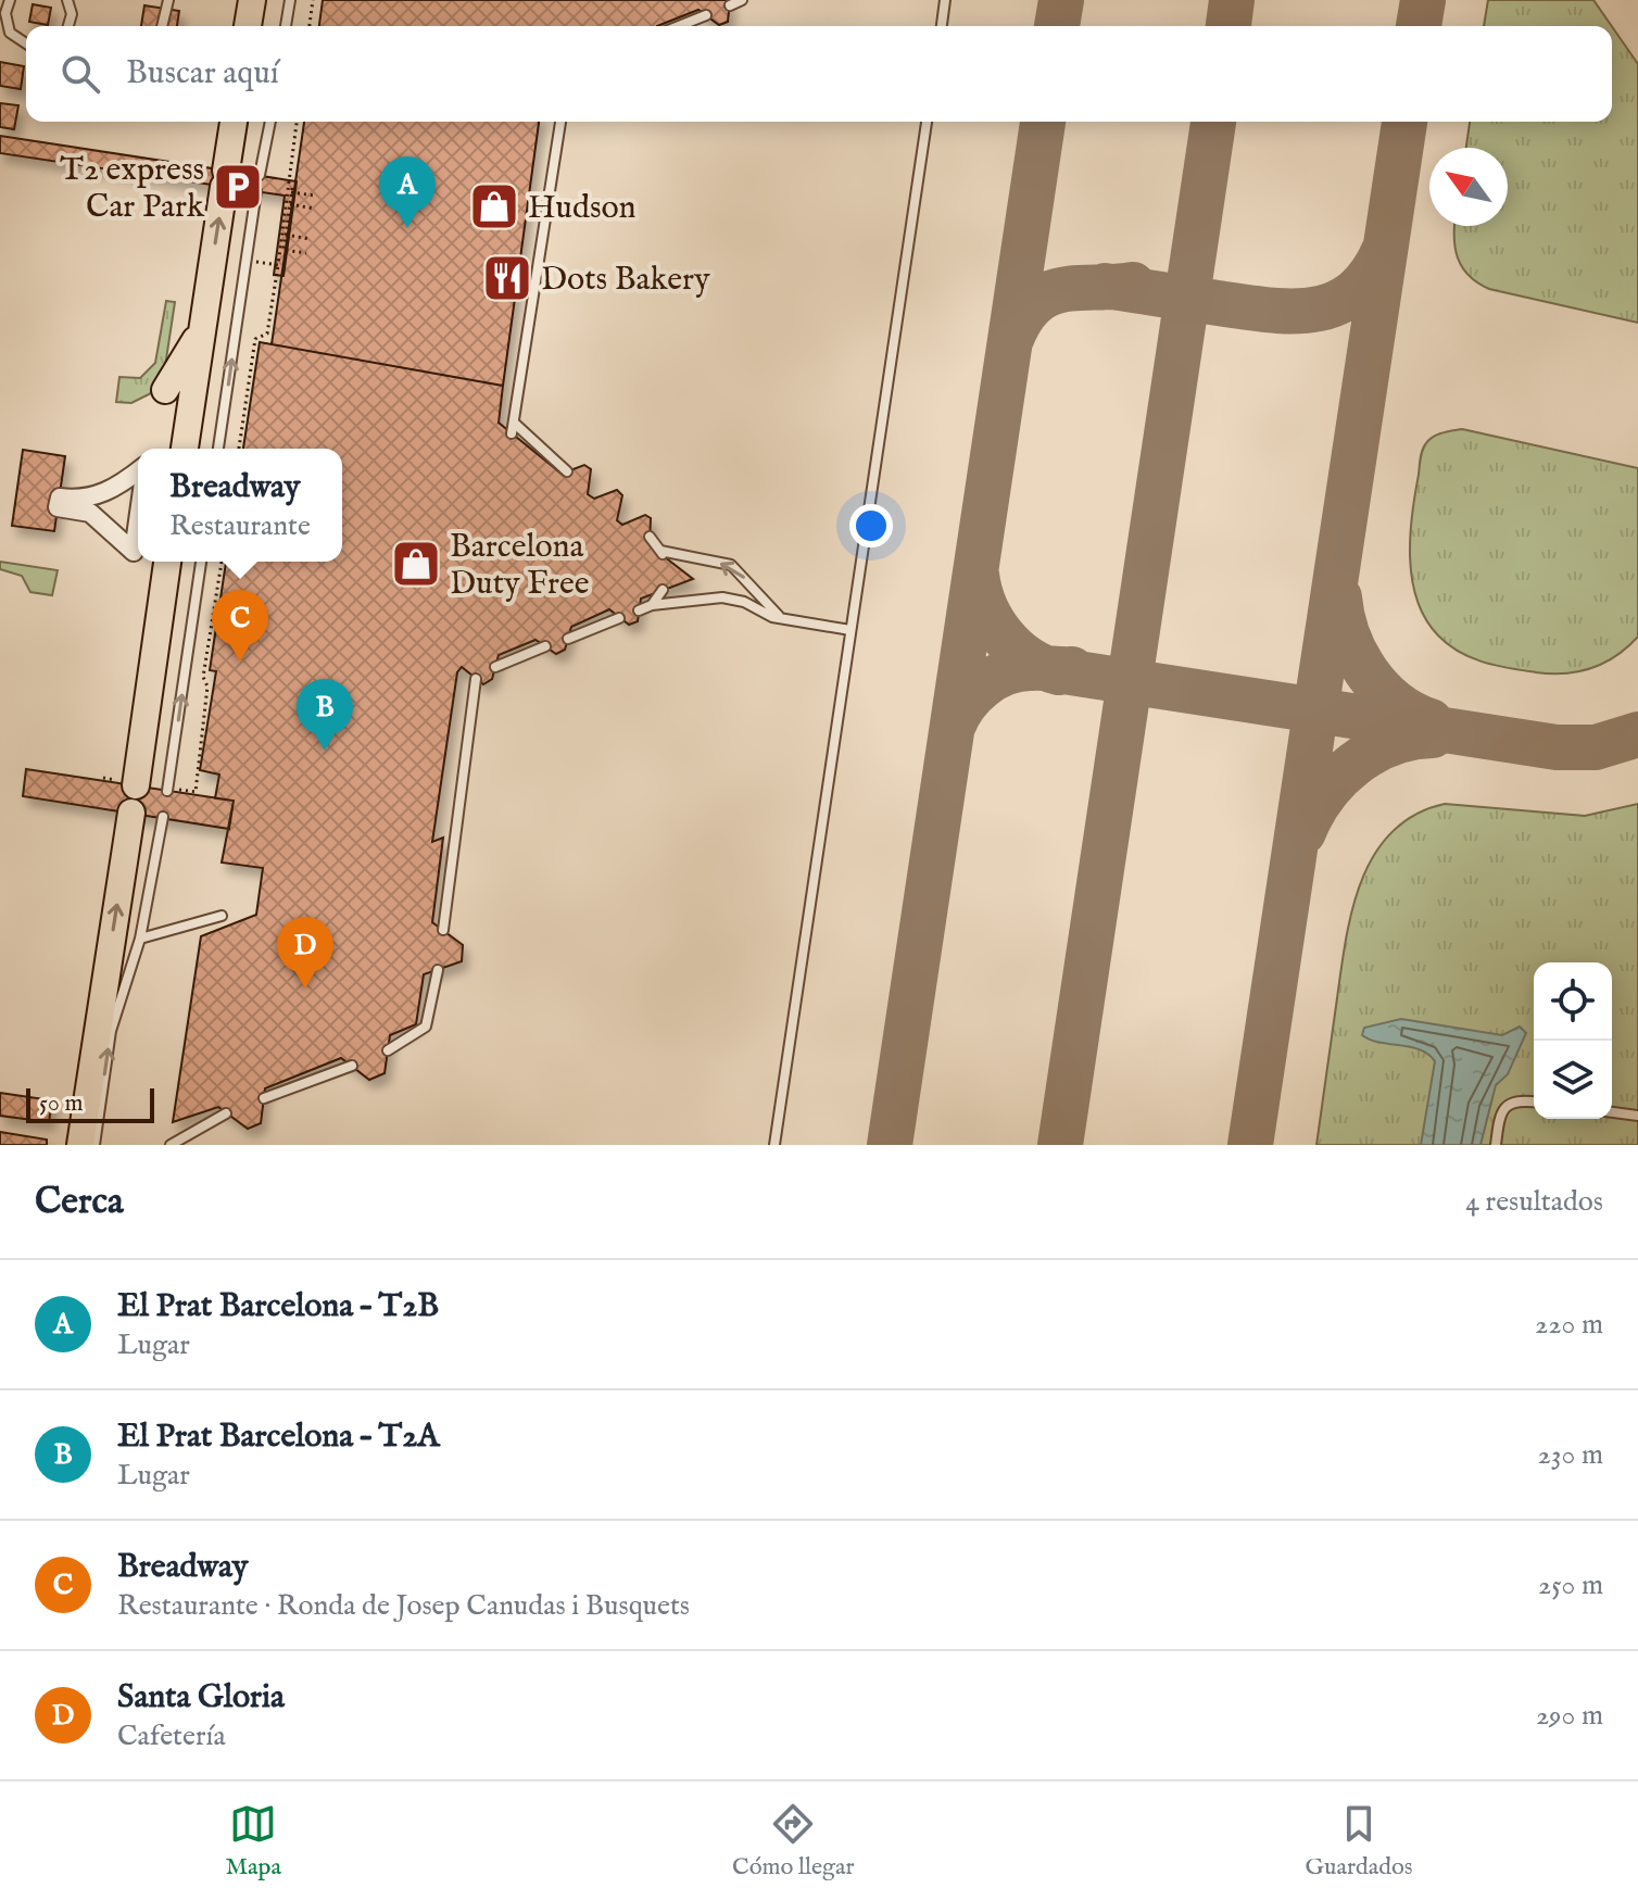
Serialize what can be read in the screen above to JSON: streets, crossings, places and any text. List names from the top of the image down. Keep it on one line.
{"places":{"parking":["T2 express Car Park"],"shop":["Hudson","Barcelona Duty Free"],"restaurant":["Dots Bakery"]},"scale_bar":"50 m","north":"top left","page":{"search":"Buscar aquí","pins":["A","C","B","D"],"popup":["Breadway","Restaurante"],"scale":"50 m","heading":["Cerca","4 resultados"],"list":[{"mark":"A","name":"El Prat Barcelona – T2B","note":"Lugar","value":"220 m"},{"mark":"B","name":"El Prat Barcelona – T2A","note":"Lugar","value":"230 m"},{"mark":"C","name":"Breadway","note":"Restaurante · Ronda de Josep Canudas i Busquets","value":"250 m"},{"mark":"D","name":"Santa Gloria","note":"Cafetería","value":"290 m"}],"nav":["Mapa","Cómo llegar","Guardados"]}}
